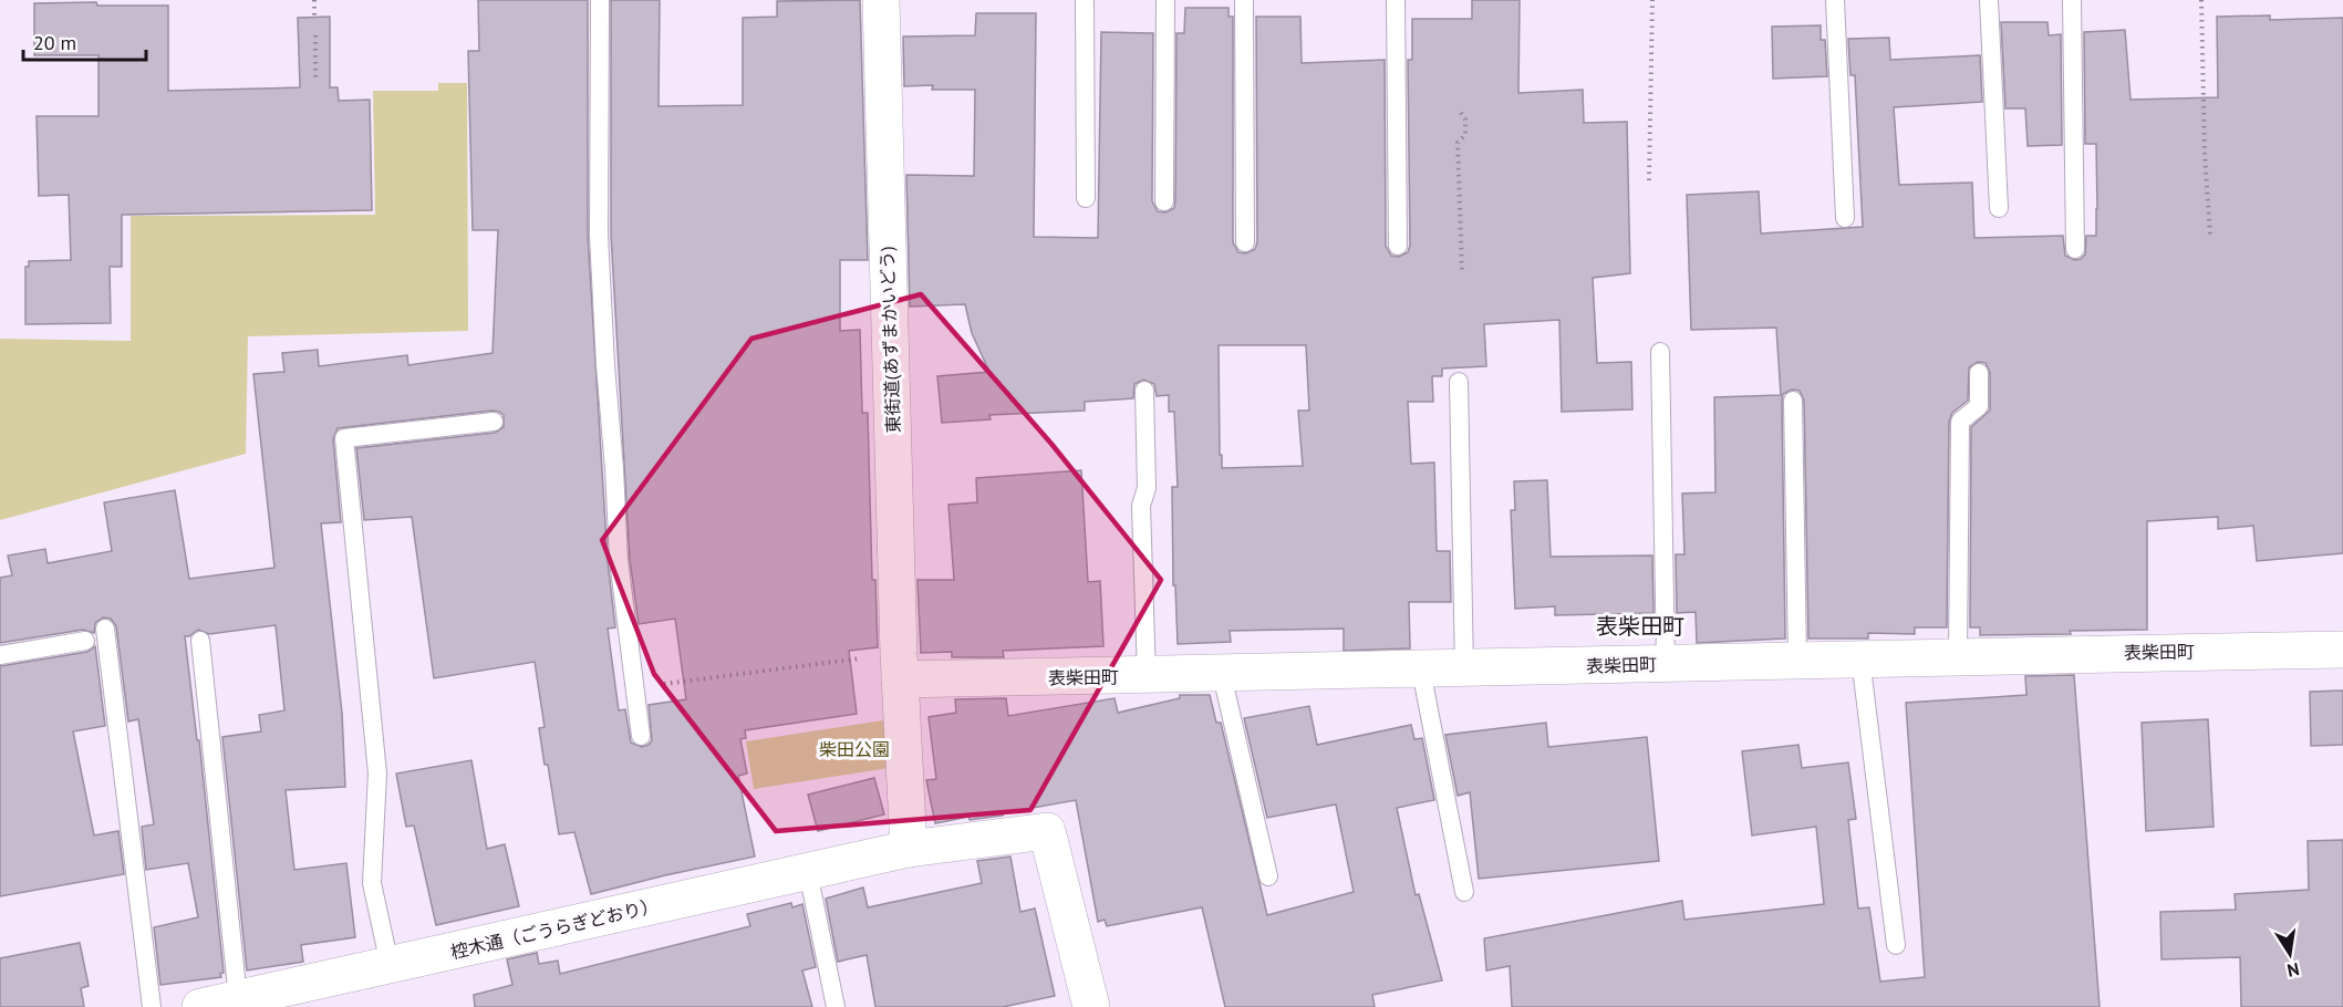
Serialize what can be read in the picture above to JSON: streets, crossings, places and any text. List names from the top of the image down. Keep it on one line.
{"streets":{"street":["東街道(あずまかいどう)","表柴田町","椌木通（ごうらぎどおり）"]},"crossings":[["東街道(あずまかいどう)","表柴田町"],["東街道(あずまかいどう)","椌木通（ごうらぎどおり）"]],"districts":["表柴田町"],"parks":["柴田公園"],"scale_bar":"20 m","north":"bottom"}
